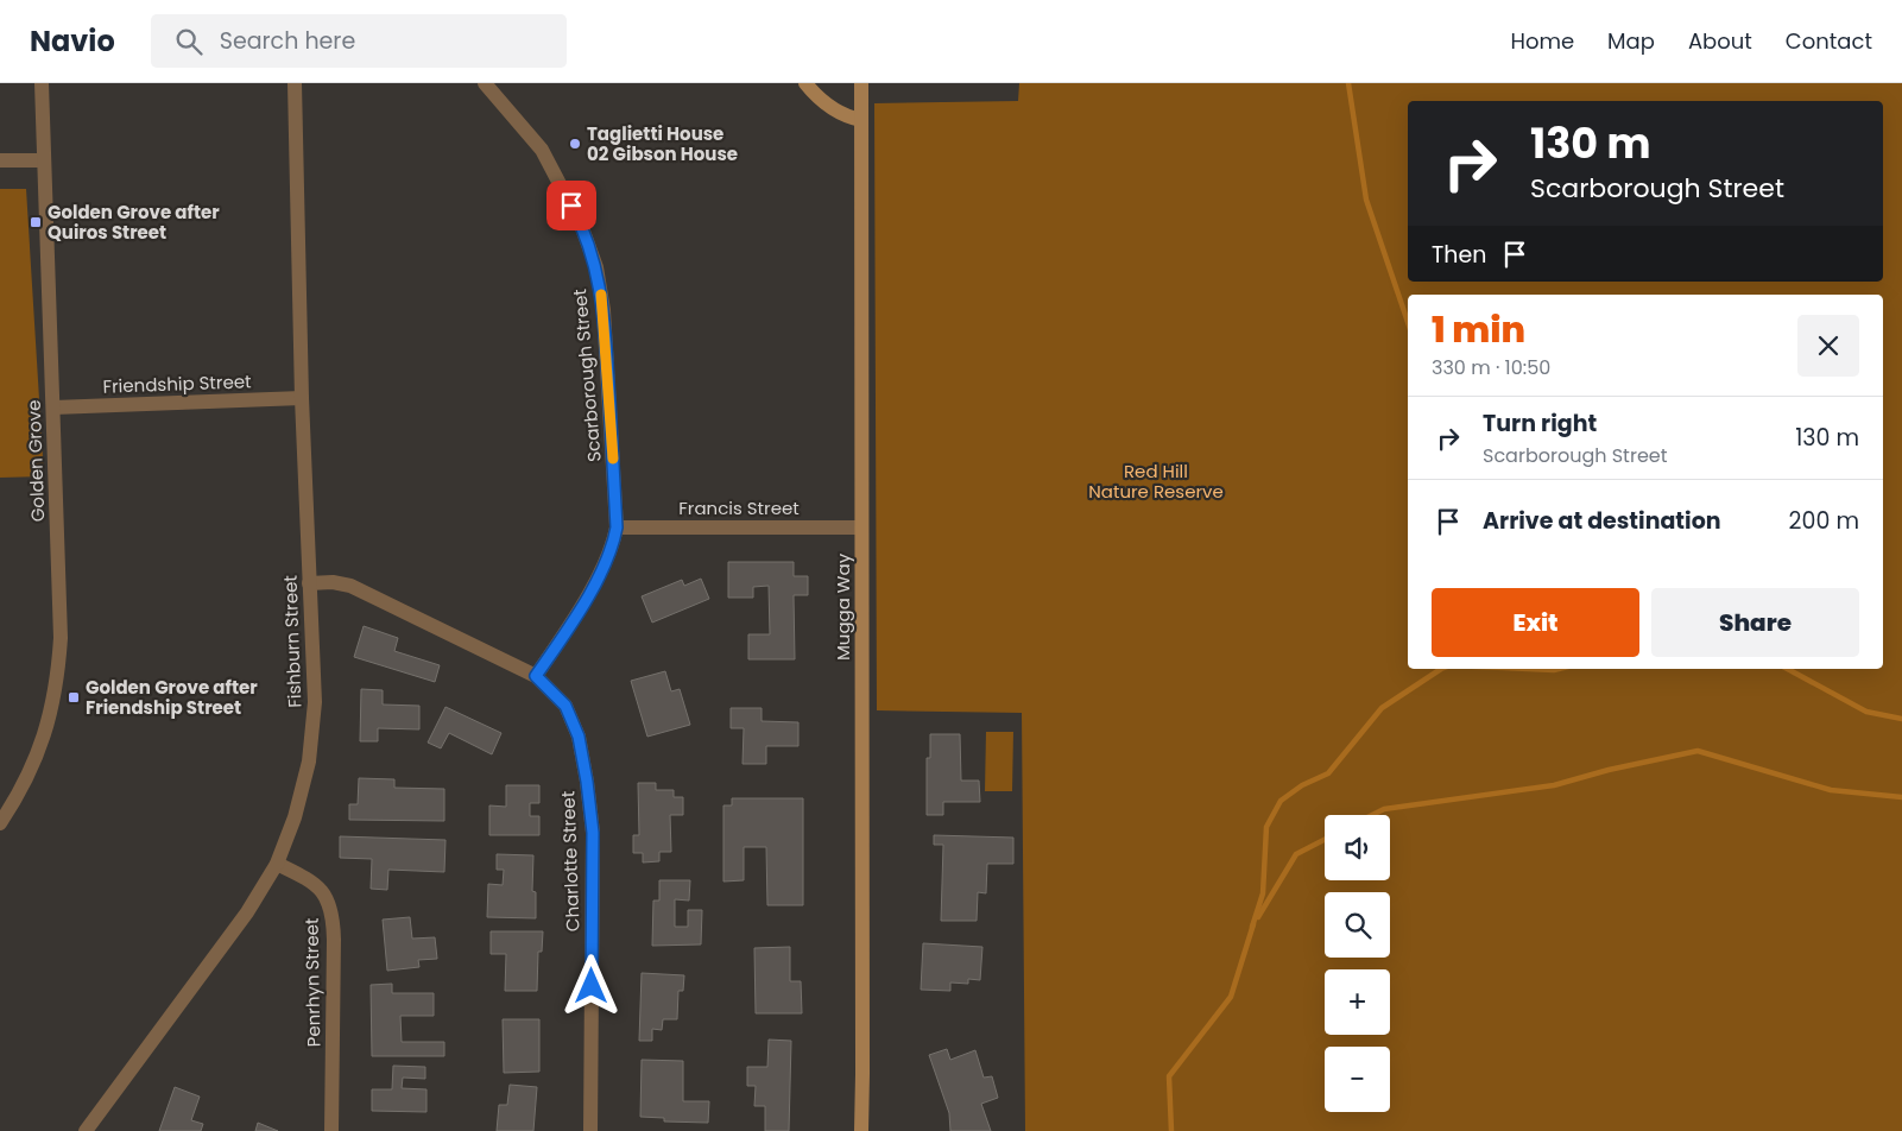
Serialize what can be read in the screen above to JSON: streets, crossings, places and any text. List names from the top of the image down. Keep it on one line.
{"streets":{"main road":["Mugga Way"],"street":["Scarborough Street","Friendship Street","Golden Grove","Francis Street","Fishburn Street","Charlotte Street","Penrhyn Street"]},"crossings":[["Scarborough Street","Francis Street"],["Scarborough Street","Charlotte Street"],["Friendship Street","Golden Grove"],["Friendship Street","Fishburn Street"],["Francis Street","Mugga Way"],["Fishburn Street","Charlotte Street"],["Fishburn Street","Penrhyn Street"]],"parks":["Red Hill Nature Reserve"],"places":{"other":["Taglietti House 02 Gibson House"],"transit":["Golden Grove after Quiros Street","Golden Grove after Friendship Street"]},"page":{"header":"Navio","search":"Search here","nav":["Home","Map","About","Contact"],"turn":["130 m","Scarborough Street"],"then":"Then","heading":["1 min","330 m · 10:50"],"list":[{"name":"Turn right","note":"Scarborough Street","value":"130 m"},{"name":"Arrive at destination","value":"200 m"}],"buttons":["Exit","Share"],"map_buttons":["+","−"]}}
